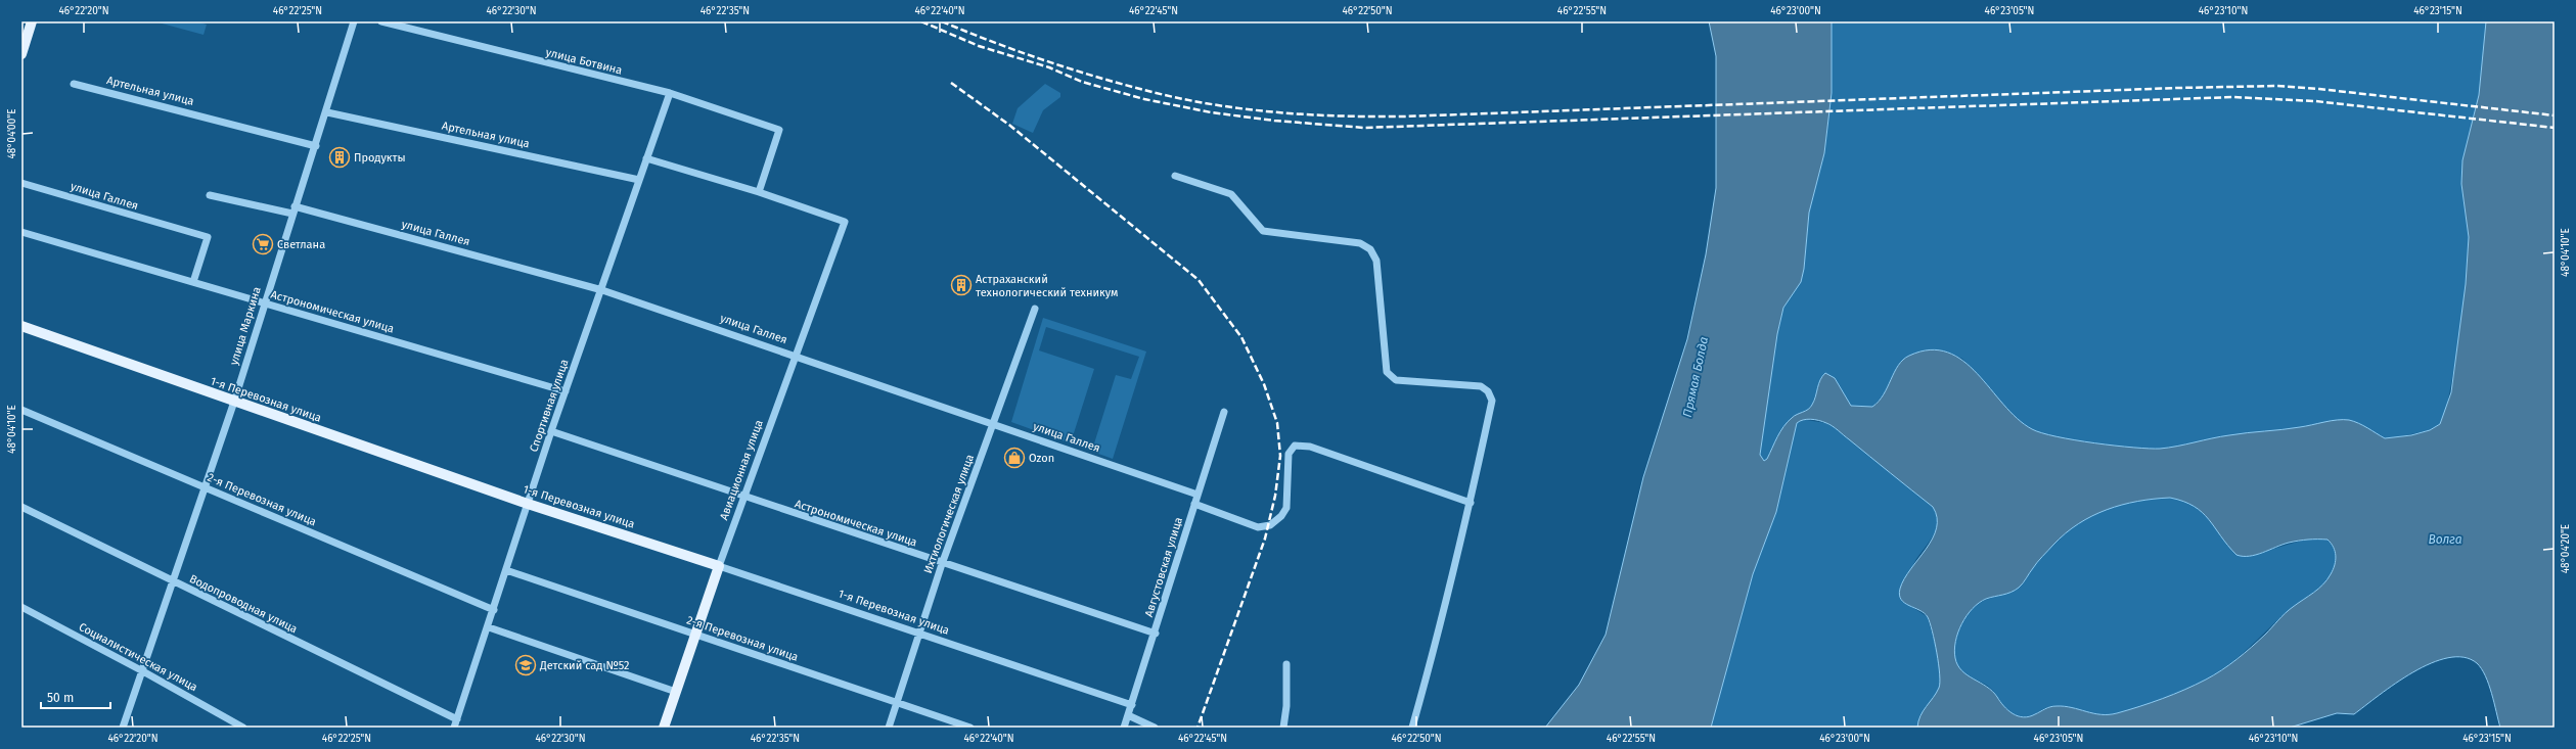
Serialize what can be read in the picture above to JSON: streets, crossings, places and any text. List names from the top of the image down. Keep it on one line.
{"streets":{"main road":["1-я Перевозная улица","Авиационная улица"],"street":["улица Ботвина","Артельная улица","улица Галлея","Астрономическая улица","улица Маркина","Спортивная улица","2-я Перевозная улица","Ихтиологическая улица","Августовская улица","Водопроводная улица","Социалистическая улица"]},"crossings":[["улица Ботвина","Спортивная улица"],["улица Ботвина","Авиационная улица"],["Артельная улица","улица Маркина"],["Артельная улица","Спортивная улица"],["улица Галлея","Астрономическая улица"],["улица Галлея","улица Маркина"],["улица Галлея","Спортивная улица"],["улица Галлея","Авиационная улица"],["улица Галлея","Ихтиологическая улица"],["улица Галлея","Августовская улица"],["Астрономическая улица","улица Маркина"],["Астрономическая улица","Спортивная улица"],["Астрономическая улица","Авиационная улица"],["Астрономическая улица","Ихтиологическая улица"],["Астрономическая улица","Августовская улица"],["улица Маркина","1-я Перевозная улица"],["улица Маркина","2-я Перевозная улица"],["улица Маркина","Водопроводная улица"],["улица Маркина","Социалистическая улица"],["1-я Перевозная улица","Спортивная улица"],["1-я Перевозная улица","Авиационная улица"],["1-я Перевозная улица","Ихтиологическая улица"],["1-я Перевозная улица","Августовская улица"],["Спортивная улица","2-я Перевозная улица"],["Спортивная улица","Водопроводная улица"],["Авиационная улица","2-я Перевозная улица"],["2-я Перевозная улица","Ихтиологическая улица"]],"water":["Прямая Болда","Волга"],"places":{"building":["Продукты","Астраханский технологический техникум"],"supermarket":["Светлана"],"shop":["Ozon"],"school or university":["Детский сад №52"]},"scale_bar":"50 m","coordinates":["46°22'20\"N","46°22'25\"N","46°22'30\"N","46°22'35\"N","46°22'40\"N","46°22'45\"N","46°22'50\"N","46°22'55\"N","46°23'00\"N","46°23'05\"N","46°23'10\"N","46°23'15\"N","48°04'00\"E","48°04'10\"E","48°04'20\"E"]}
